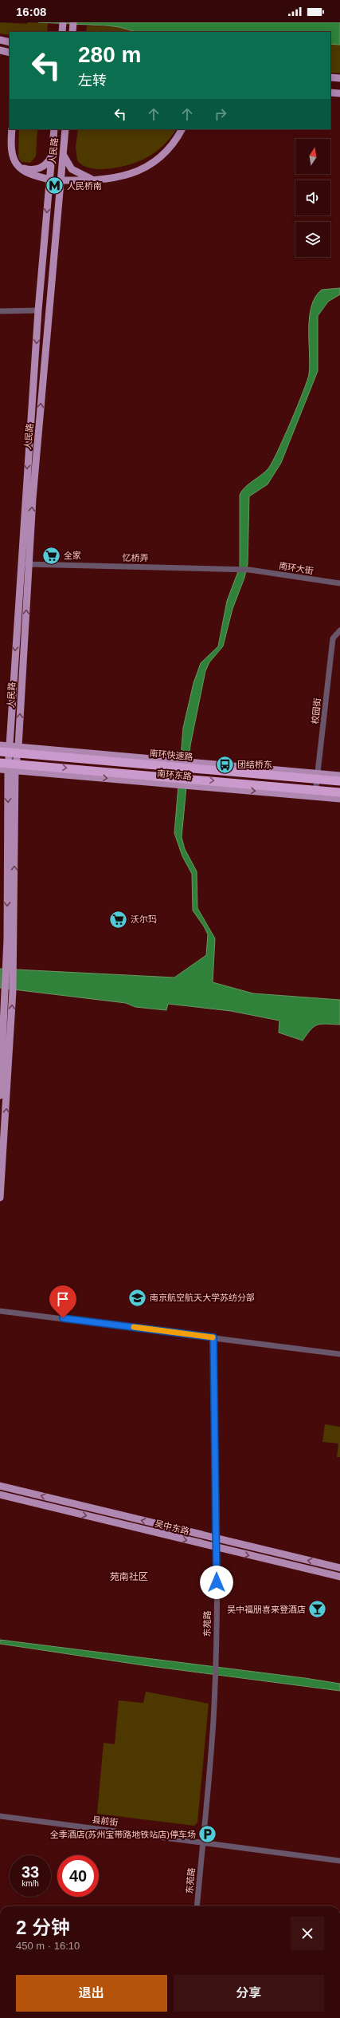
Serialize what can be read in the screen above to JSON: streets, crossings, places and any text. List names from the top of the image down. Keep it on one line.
{"streets":{"highway":["南环快速路"],"main road":["人民路","南环东路","吴中东路"],"street":["忆桥弄","南环大街","校园街","东苑路","县前街"]},"crossings":[["人民路","忆桥弄"],["人民路","南环东路"],["忆桥弄","南环大街"],["校园街","南环东路"],["吴中东路","东苑路"],["东苑路","县前街"]],"districts":["苑南社区"],"places":{"metro station":["人民桥南"],"supermarket":["全家","沃尔玛"],"bus stop":["团结桥东"],"school or university":["南京航空航天大学苏纺分部"],"bar":["吴中福朋喜来登酒店"],"parking":["全季酒店(苏州宝带路地铁站店)停车场"]},"north":"top","page":{"status":"16:08","turn":["280 m","左转"],"speed":"33 km/h","limit":"40","heading":["2 分钟","450 m · 16:10"],"buttons":["退出","分享"]}}
